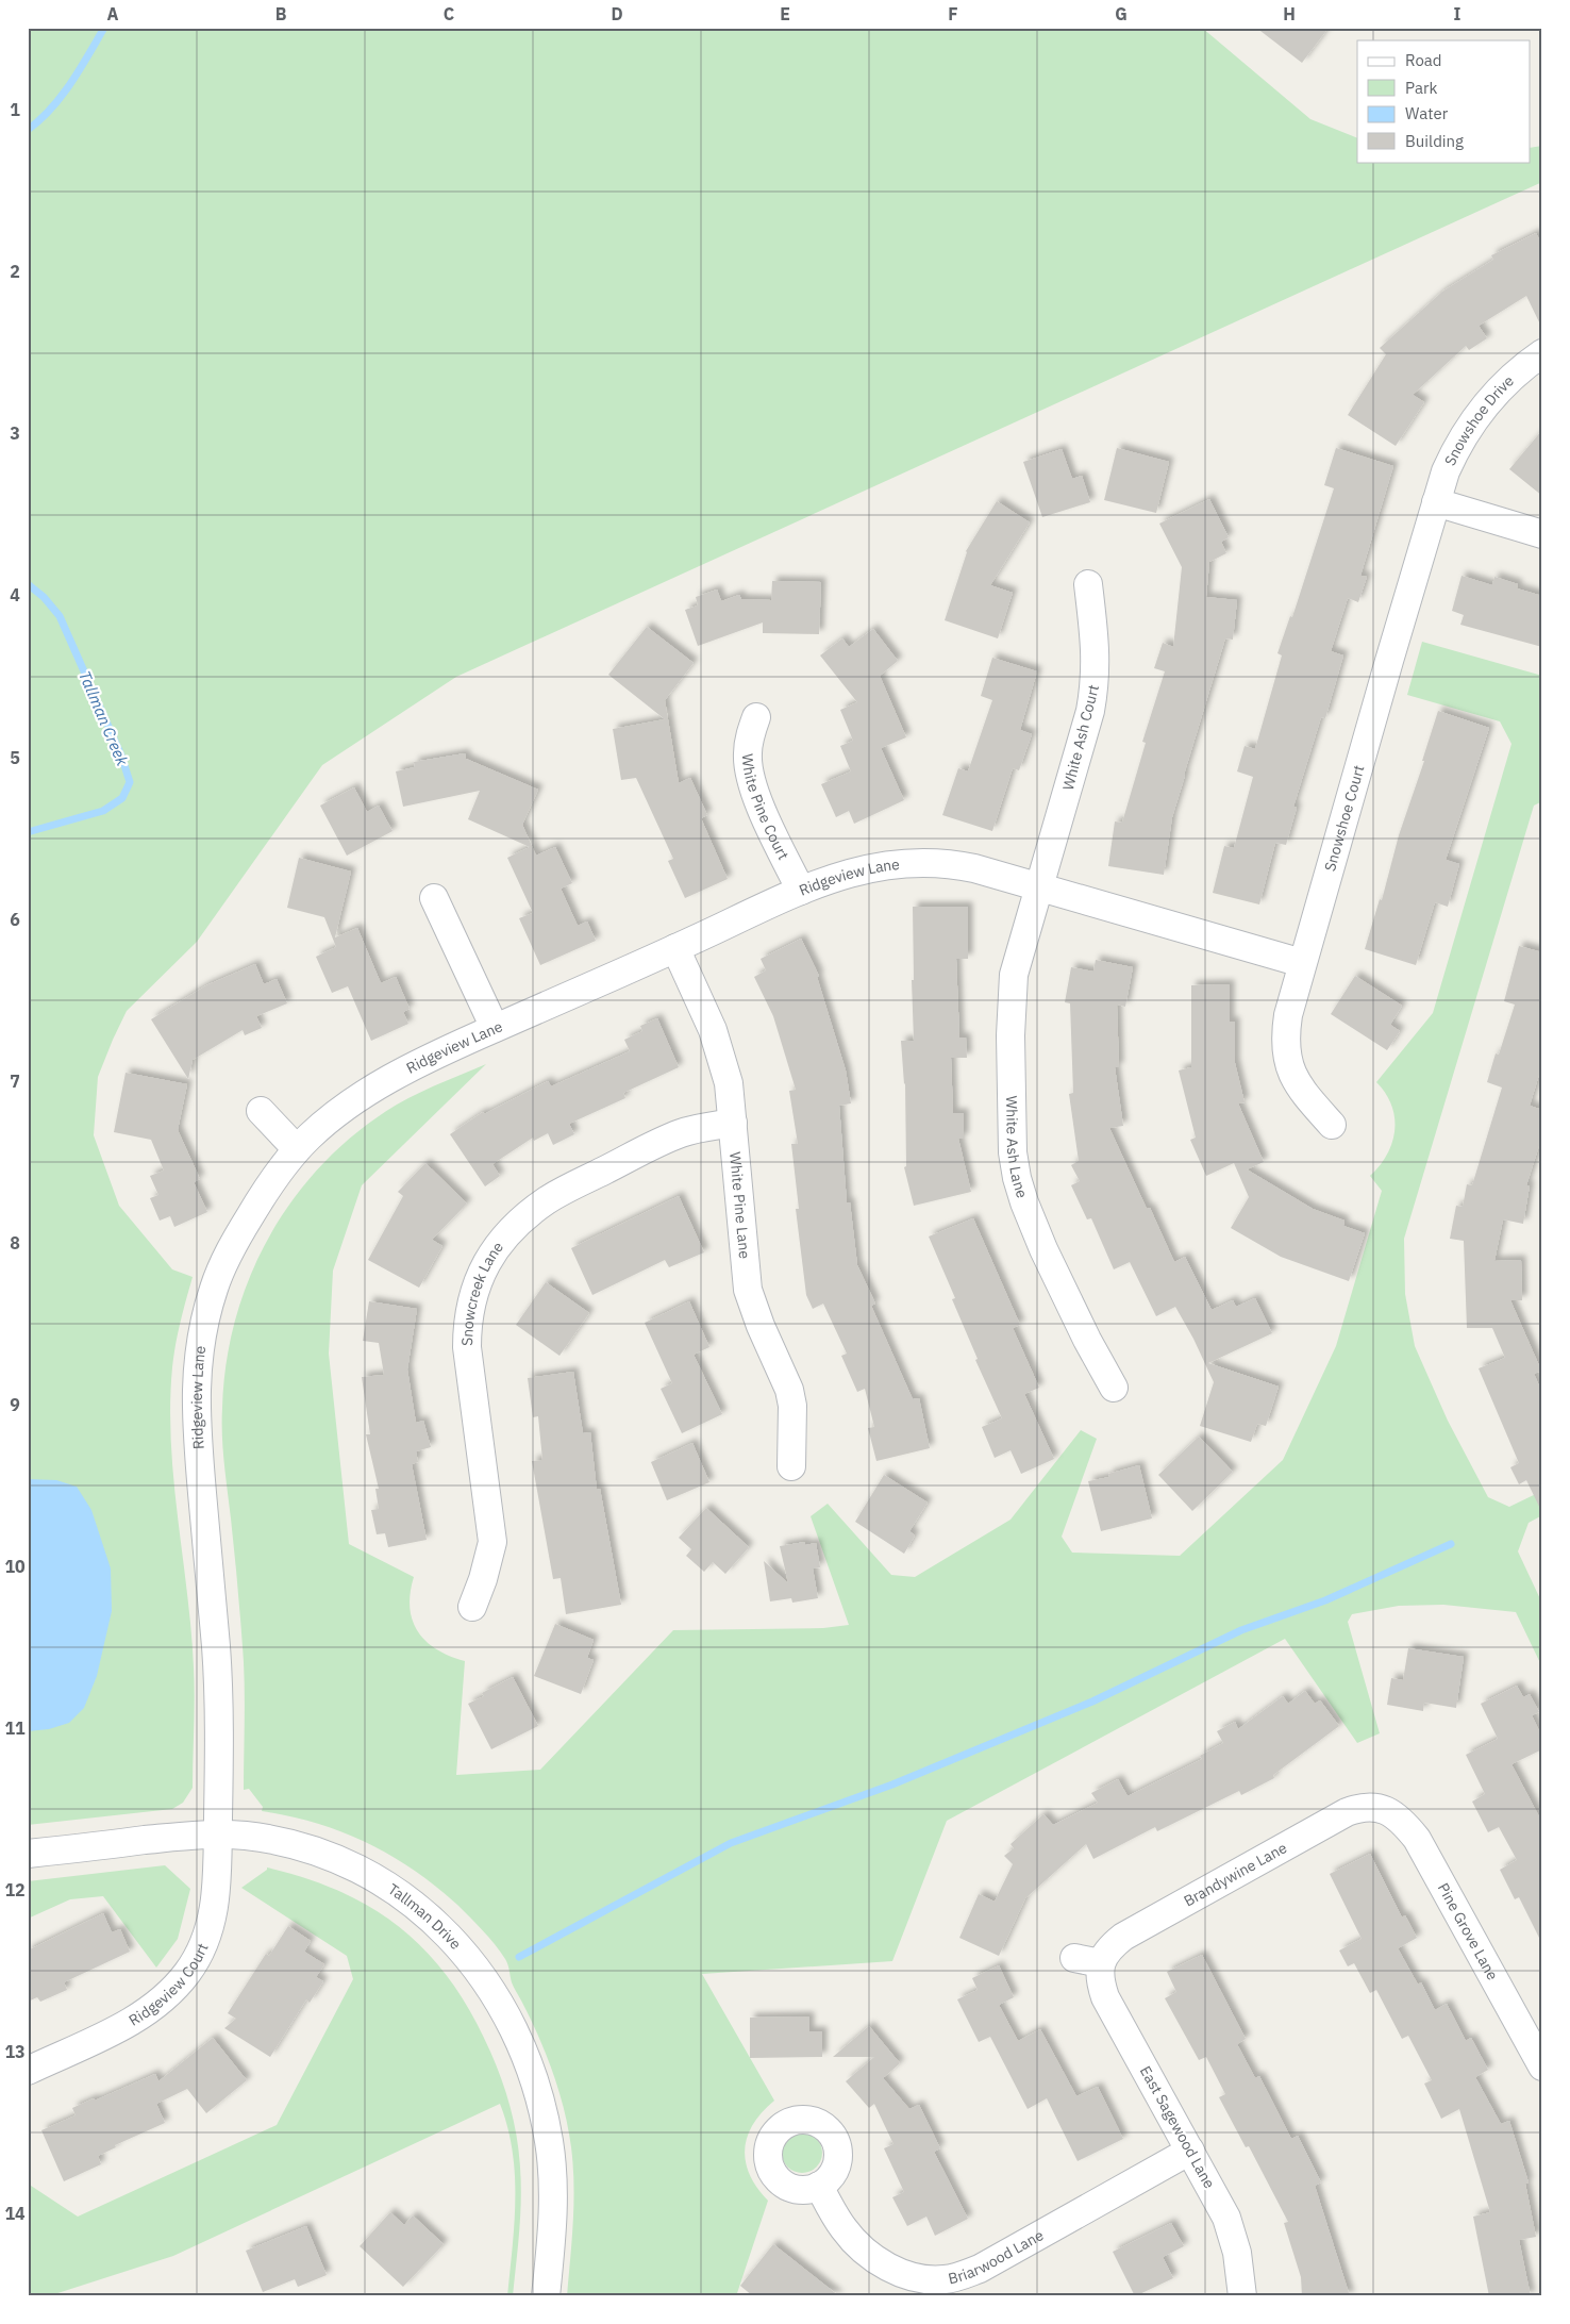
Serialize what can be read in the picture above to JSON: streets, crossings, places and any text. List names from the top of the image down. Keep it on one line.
{"streets":{"street":["Snowshoe Drive","White Ash Court","White Pine Court","Snowshoe Court","Ridgeview Lane","White Ash Lane","White Pine Lane","Snowcreek Lane","Brandywine Lane","Tallman Drive","Pine Grove Lane","Ridgeview Court","East Sagewood Lane","Briarwood Lane"]},"crossings":[["Snowshoe Drive","Snowshoe Court"],["White Ash Court","Ridgeview Lane"],["White Ash Court","White Ash Lane"],["White Pine Court","Ridgeview Lane"],["Snowshoe Court","Ridgeview Lane"],["Ridgeview Lane","White Ash Lane"],["Ridgeview Lane","White Pine Lane"],["Ridgeview Lane","Tallman Drive"],["Ridgeview Lane","Ridgeview Court"],["White Pine Lane","Snowcreek Lane"],["Brandywine Lane","Pine Grove Lane"],["Brandywine Lane","East Sagewood Lane"],["Tallman Drive","Ridgeview Court"],["East Sagewood Lane","Briarwood Lane"]],"water":["Tallman Creek"],"legend":["Road","Park","Water","Building"],"grid":{"columns":["A","B","C","D","E","F","G","H","I"],"rows":["1","2","3","4","5","6","7","8","9","10","11","12","13","14"]}}
